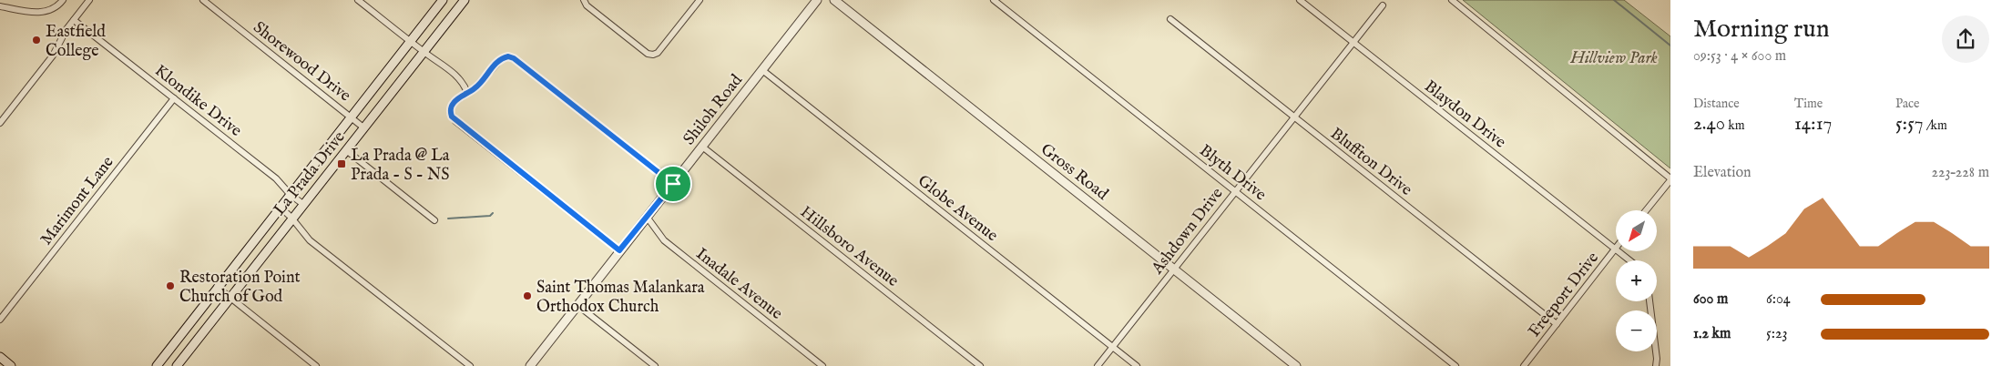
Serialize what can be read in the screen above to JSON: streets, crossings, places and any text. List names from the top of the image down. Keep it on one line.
{"streets":{"street":["Shorewood Drive","Klondike Drive","Shiloh Road","Blaydon Drive","Bluffton Drive","Gross Road","Blyth Drive","La Prada Drive","Marimont Lane","Globe Avenue","Ashdown Drive","Hillsboro Avenue","Inadale Avenue","Freeport Drive"]},"crossings":[["Shorewood Drive","La Prada Drive"],["Klondike Drive","La Prada Drive"],["Klondike Drive","Marimont Lane"],["Shiloh Road","Globe Avenue"],["Shiloh Road","Hillsboro Avenue"],["Shiloh Road","Inadale Avenue"],["Blaydon Drive","Ashdown Drive"],["Blaydon Drive","Freeport Drive"],["Bluffton Drive","Ashdown Drive"],["Bluffton Drive","Freeport Drive"],["Gross Road","Ashdown Drive"],["Blyth Drive","Ashdown Drive"],["Globe Avenue","Ashdown Drive"]],"parks":["Hillview Park"],"places":{"other":["Eastfield College","Restoration Point Church of God","Saint Thomas Malankara Orthodox Church"],"transit":["La Prada @ La Prada - S - NS"]},"north":"bottom left","page":{"heading":["Morning run","09:53 · 4 × 600 m"],"stats":[["Distance","2.40 km"],["Time","14:17"],["Pace","5:57 /km"]],"chart":["Elevation","223–228 m"],"map_buttons":["+","−"],"list":[{"name":"600 m","note":"6:04"},{"name":"1.2 km","note":"5:23"}]}}
